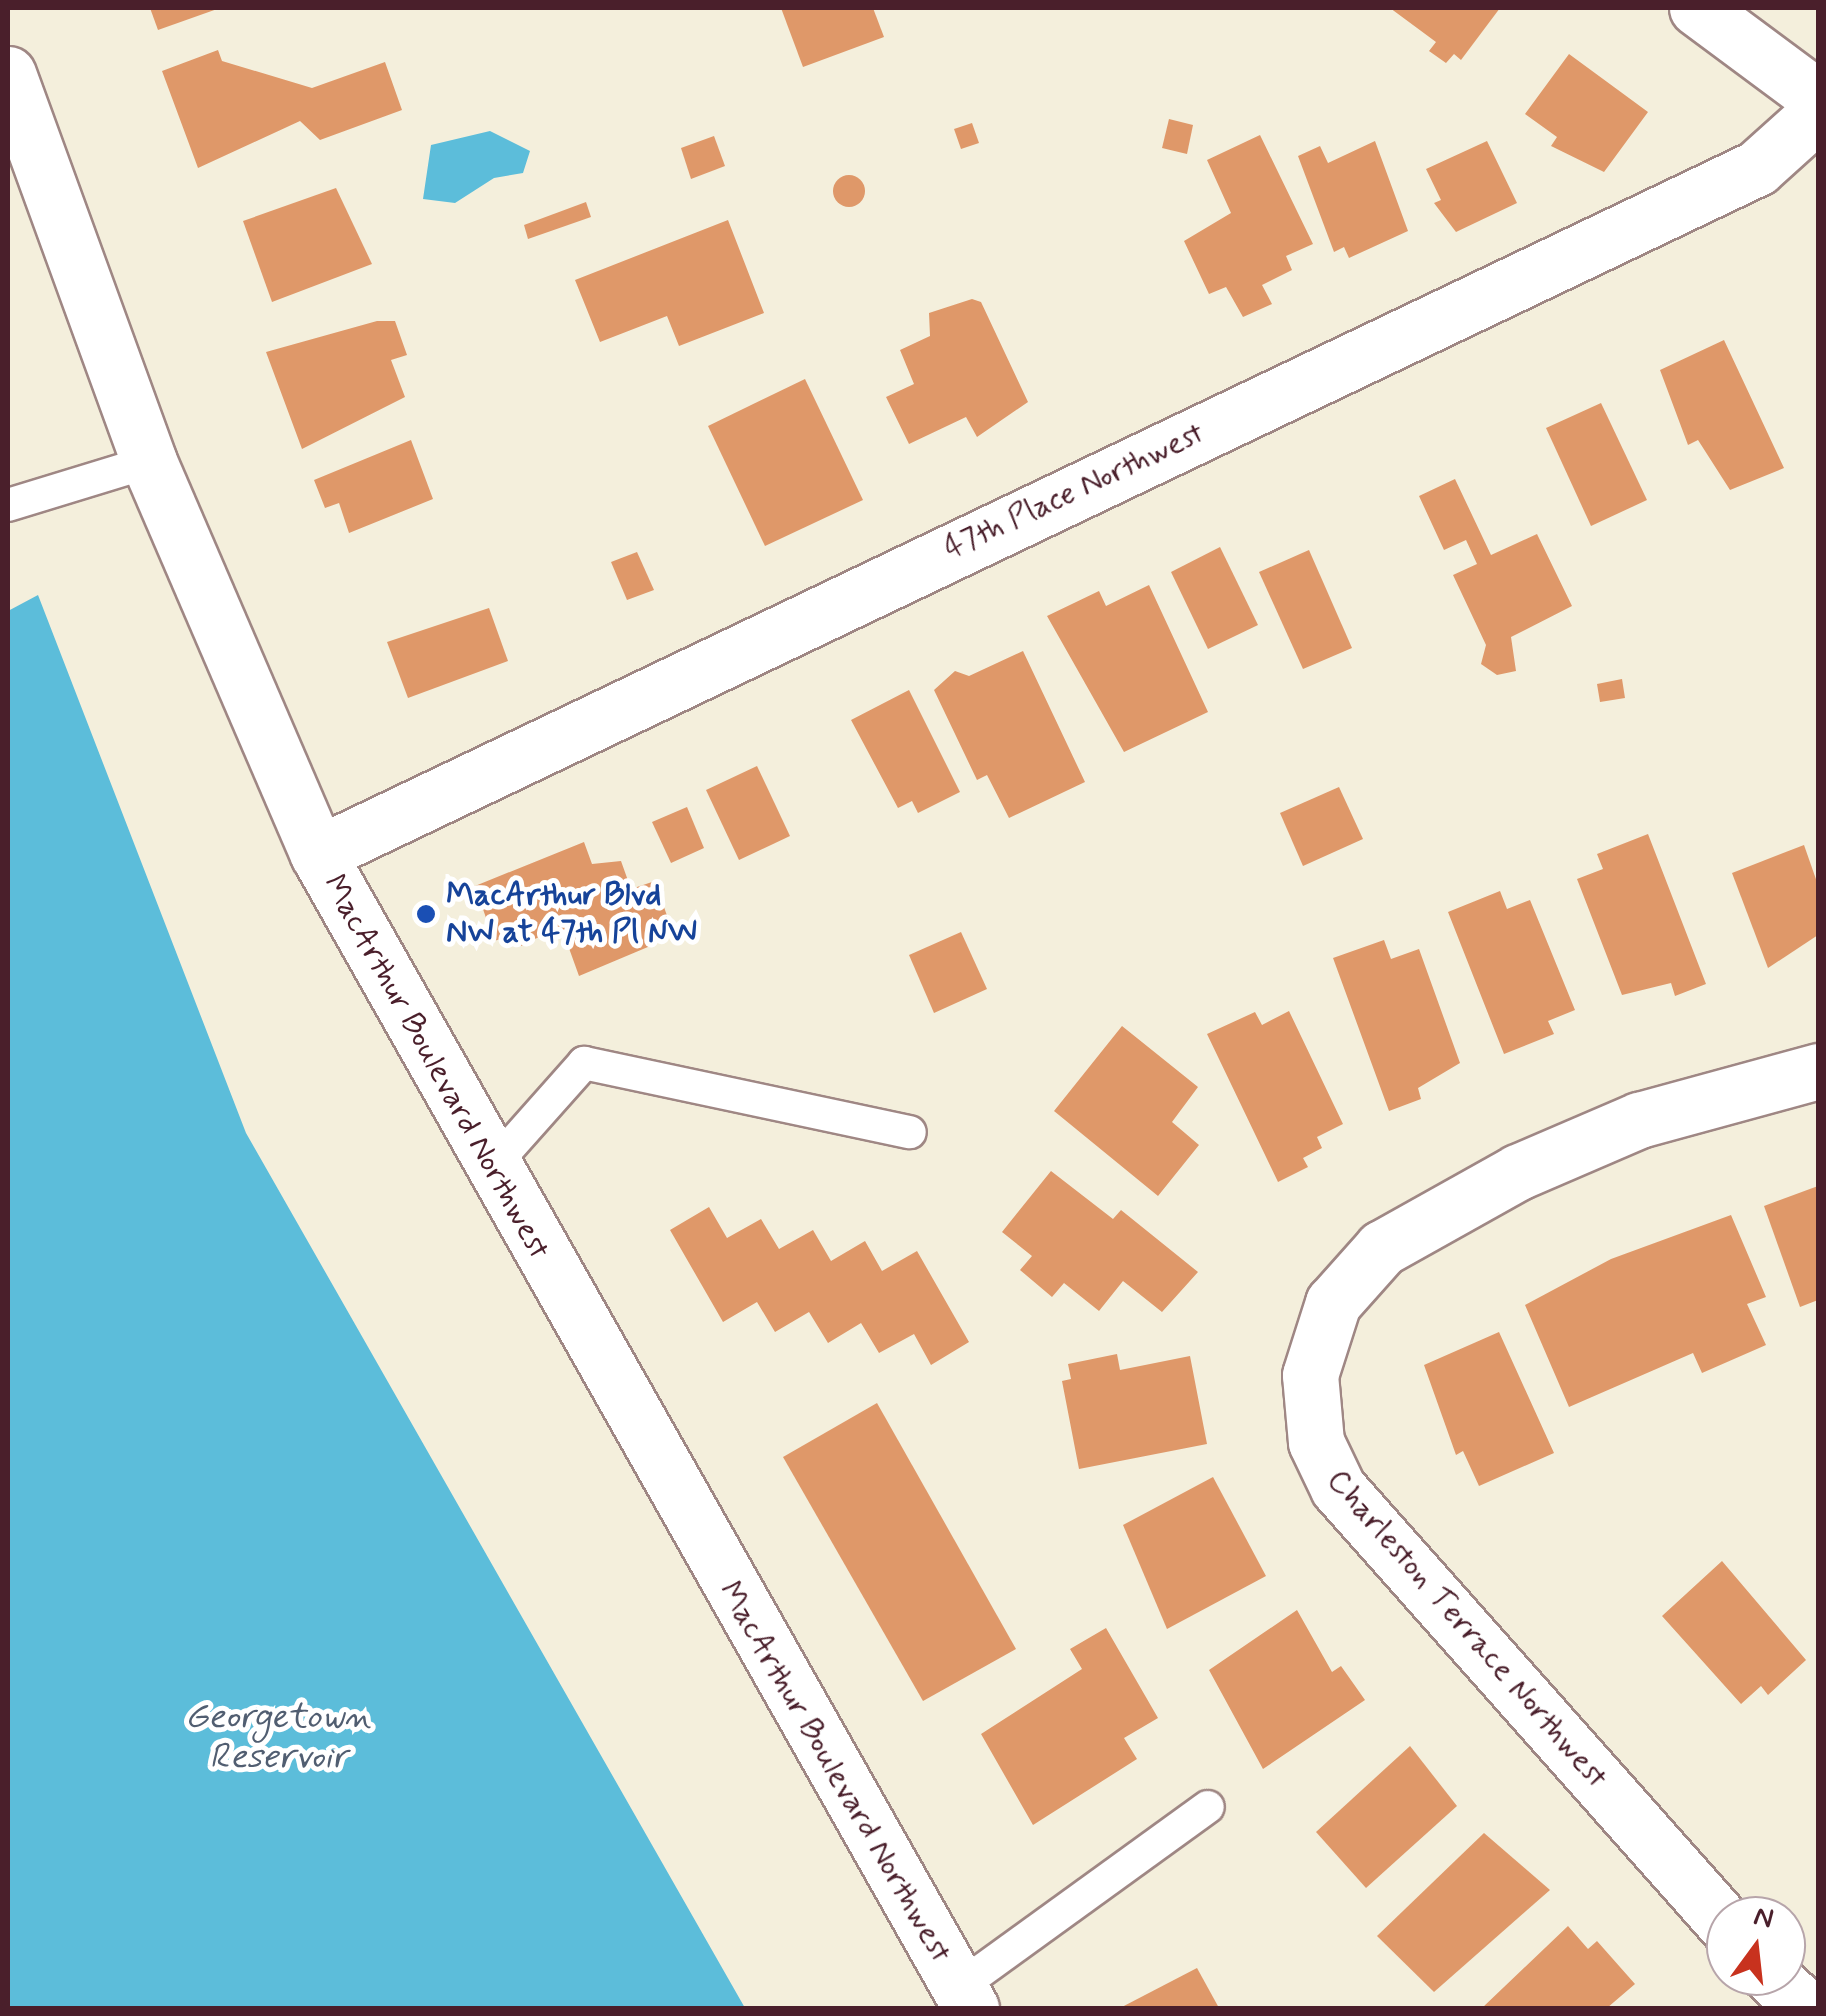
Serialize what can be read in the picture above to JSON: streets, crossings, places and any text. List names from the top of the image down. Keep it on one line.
{"streets":{"street":["47th Place Northwest","MacArthur Boulevard Northwest","Charleston Terrace Northwest"]},"crossings":[["47th Place Northwest","MacArthur Boulevard Northwest"]],"water":["Georgetown Reservoir"],"places":["MacArthur Blvd NW at 47th Pl NW"],"north":"top"}
